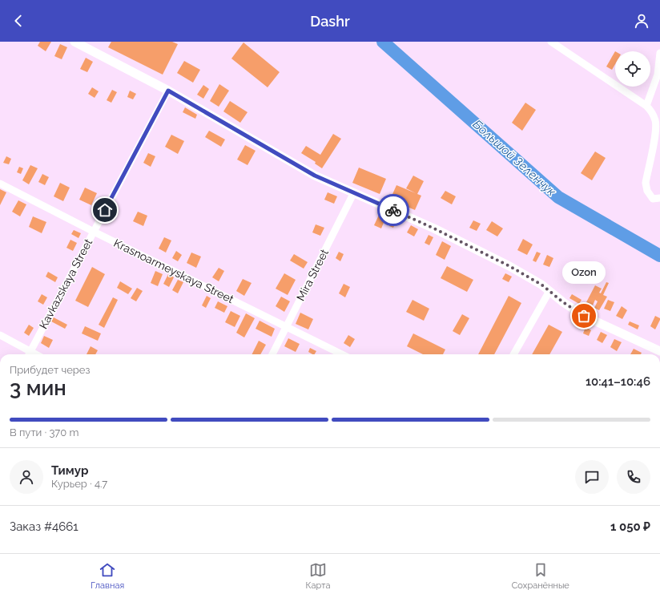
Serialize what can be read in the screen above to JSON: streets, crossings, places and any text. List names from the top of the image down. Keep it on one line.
{"streets":{"street":["Krasnoarmeyskaya Street","Mira Street","Kavkazskaya Street"]},"crossings":[["Krasnoarmeyskaya Street","Mira Street"],["Krasnoarmeyskaya Street","Kavkazskaya Street"]],"water":["Большой Зеленчук"],"places":["Ozon"],"page":{"header":"Dashr","bubble":"Ozon","heading":["3 мин","Прибудет через","10:41–10:46"],"panel":["Тимур","Курьер · 4.7","Заказ #4661","1 050 ₽"],"bar":"В пути · 370 m","tabs":["Главная","Карта","Сохранённые"]}}
